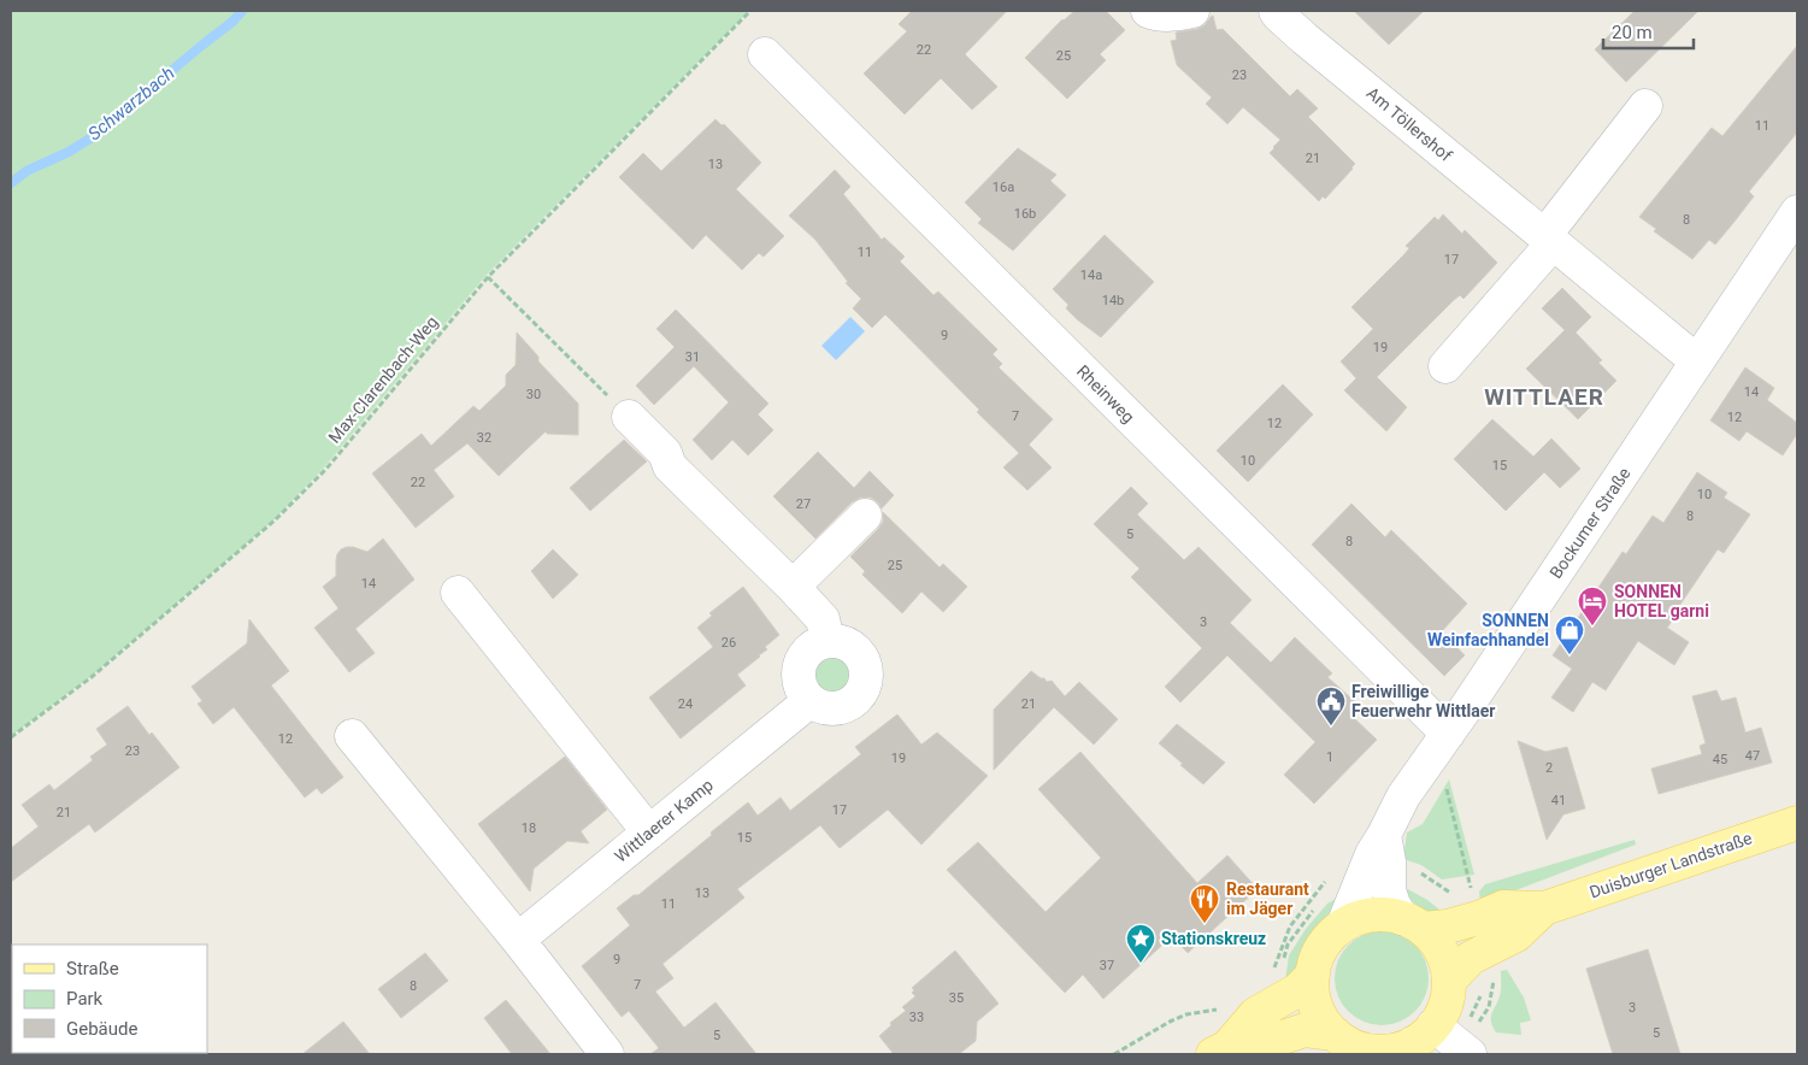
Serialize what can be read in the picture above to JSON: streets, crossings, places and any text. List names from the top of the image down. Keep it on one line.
{"streets":{"main road":["Duisburger Landstraße"],"street":["Am Töllershof","Rheinweg","Bockumer Straße","Wittlaerer Kamp"],"path":["Max-Clarenbach-Weg"]},"crossings":[["Am Töllershof","Bockumer Straße"],["Rheinweg","Bockumer Straße"],["Bockumer Straße","Duisburger Landstraße"]],"districts":["WITTLAER"],"water":["Schwarzbach"],"places":{"hotel":["SONNEN HOTEL garni"],"shop":["SONNEN Weinfachhandel"],"public building":["Freiwillige Feuerwehr Wittlaer"],"restaurant":["Restaurant im Jäger"],"place":["Stationskreuz"]},"house_numbers":["22","25","23","11","21","13","16a","16b","8","11","17","14a","14b","9","19","31","14","30","7","12","12","32","10","15","22","10","27","8","5","8","25","14","3","26","24","21","12","23","47","1","19","45","2","41","17","21","18","15","13","11","9","37","7","8","35","3","33","5","5"],"legend":["Straße","Park","Gebäude"],"scale_bar":"20 m"}
